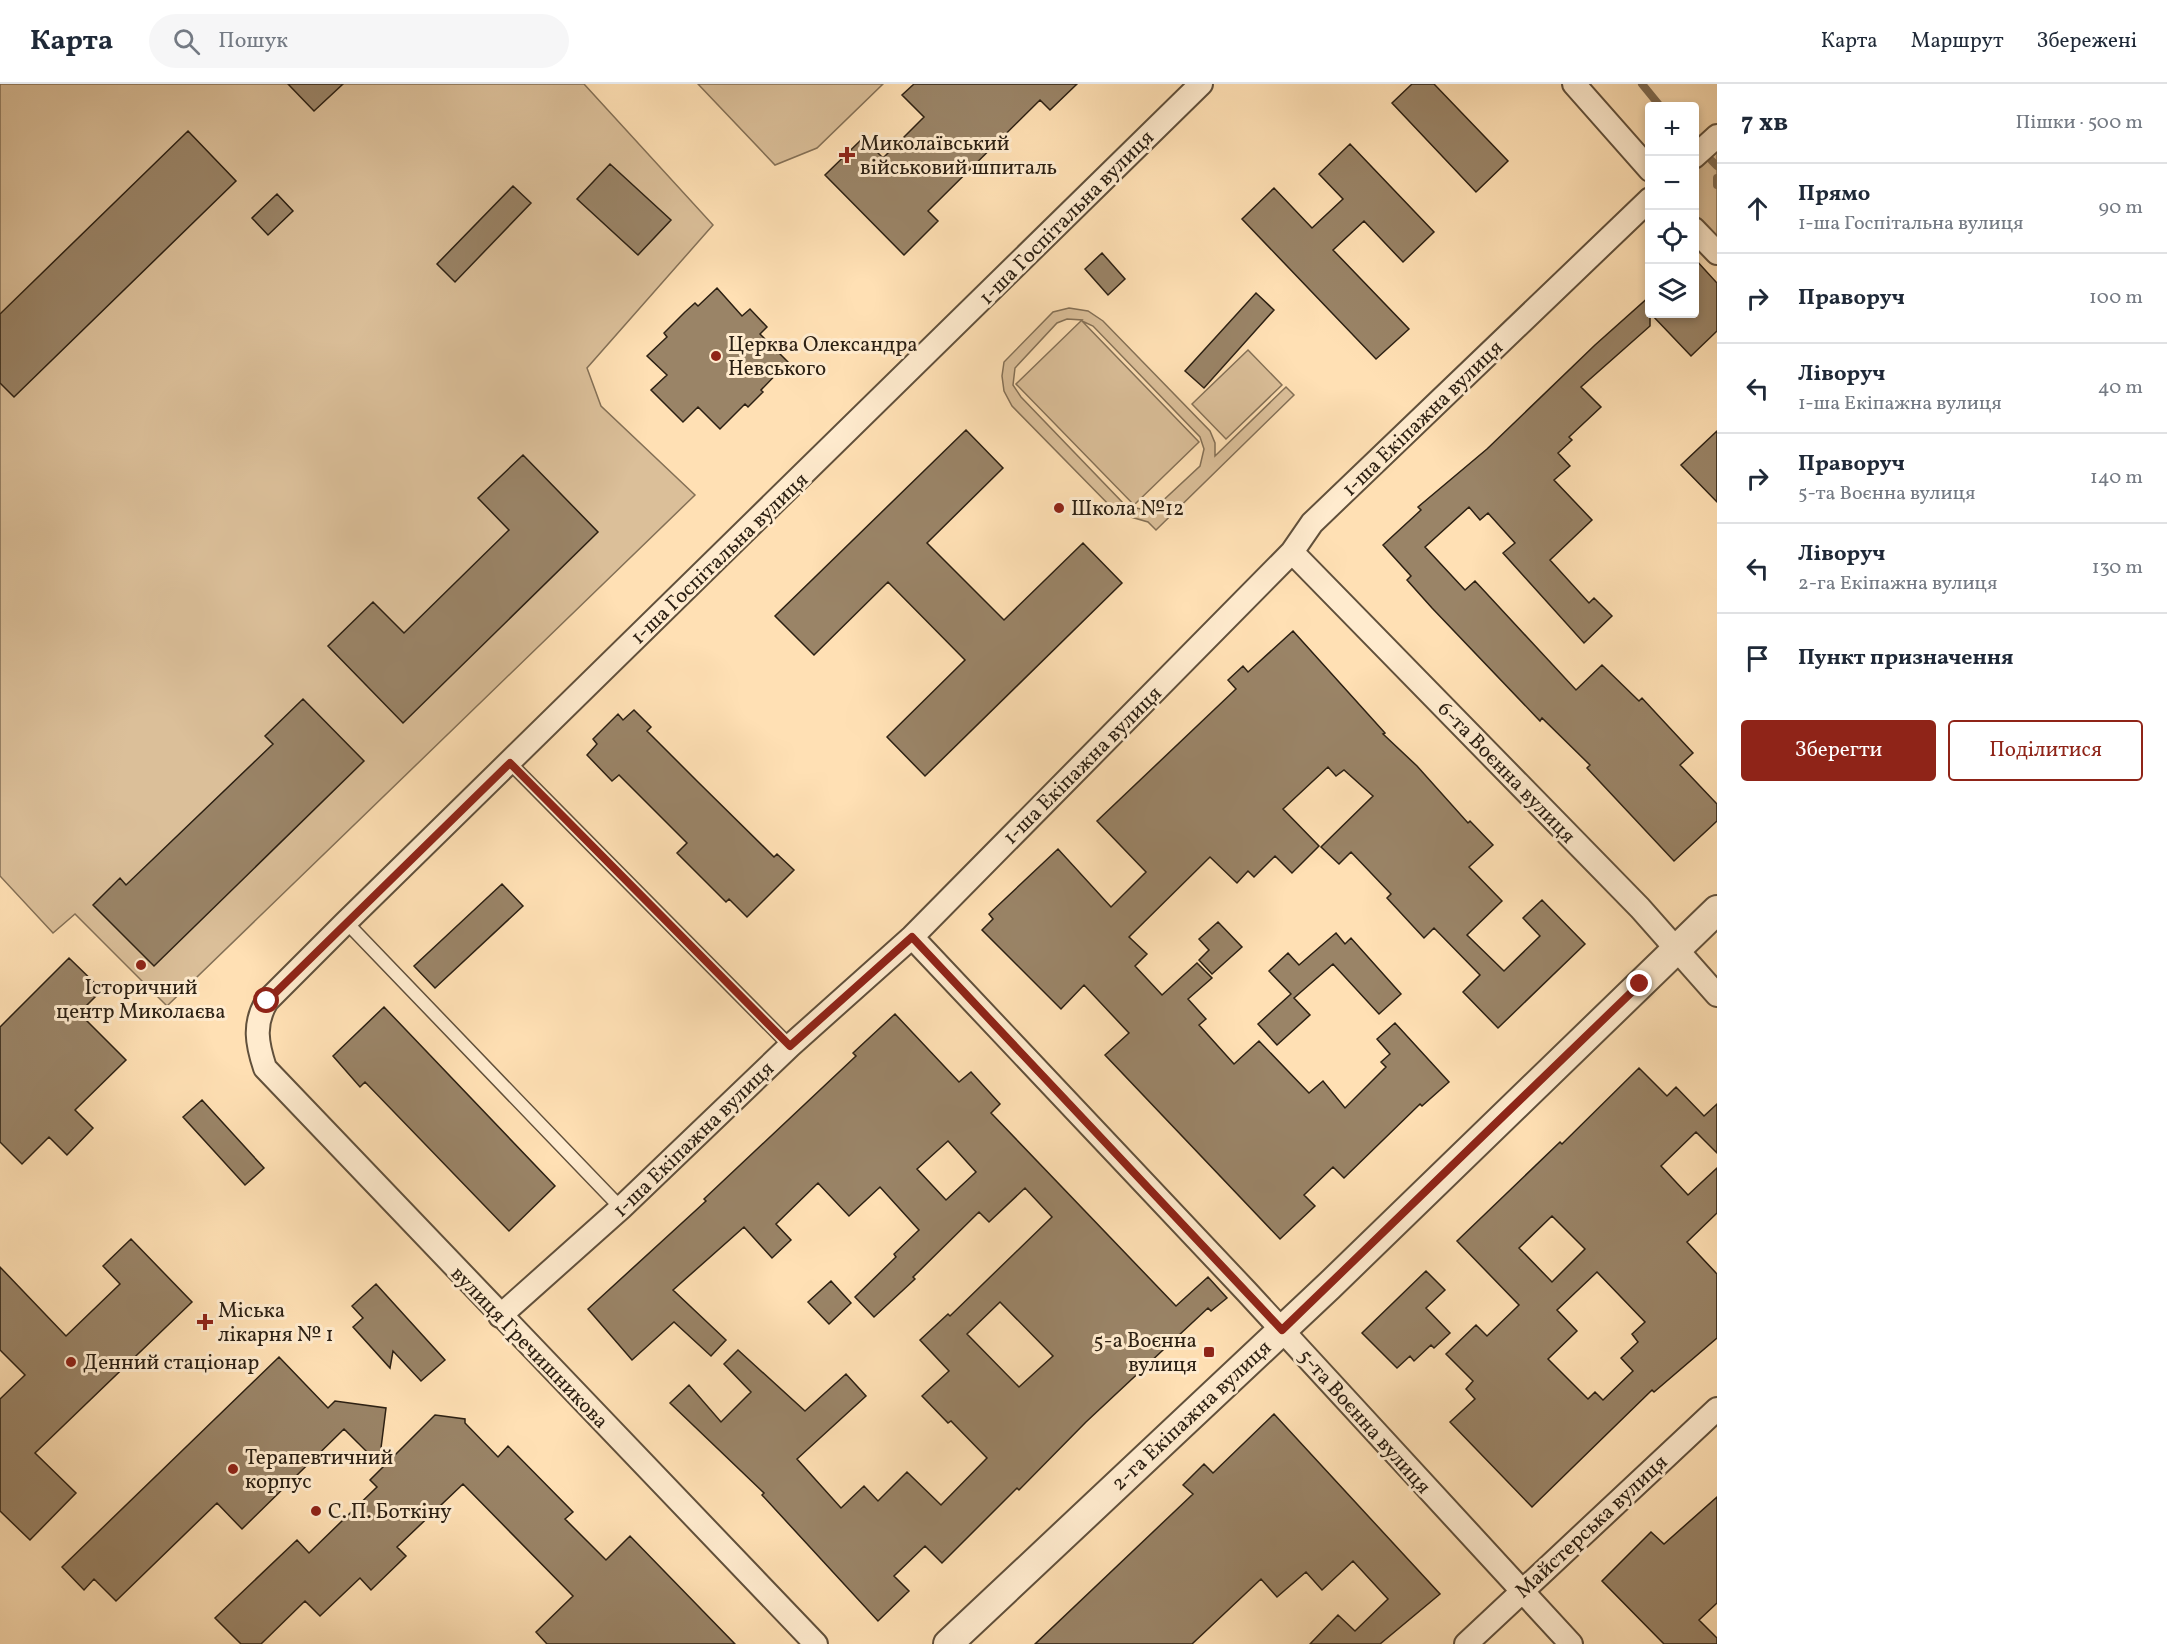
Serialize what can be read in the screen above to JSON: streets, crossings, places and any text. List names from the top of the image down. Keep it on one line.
{"streets":{"street":["1-ша Госпітальна вулиця","1-ша Екіпажна вулиця","6-та Воєнна вулиця","вулиця Гречишникова","2-га Екіпажна вулиця","5-та Воєнна вулиця","Майстерська вулиця"]},"crossings":[["1-ша Госпітальна вулиця","вулиця Гречишникова"],["1-ша Екіпажна вулиця","6-та Воєнна вулиця"],["1-ша Екіпажна вулиця","вулиця Гречишникова"],["1-ша Екіпажна вулиця","5-та Воєнна вулиця"],["6-та Воєнна вулиця","2-га Екіпажна вулиця"],["2-га Екіпажна вулиця","5-та Воєнна вулиця"],["5-та Воєнна вулиця","Майстерська вулиця"]],"places":{"health":["Миколаївський військовий шпиталь","Міська лікарня № 1"],"other":["Церква Олександра Невського","Школа №12","Історичний центр Миколаєва","Денний стаціонар","Терапевтичний корпус","С. П. Боткіну"],"transit":["5-а Воєнна вулиця"]},"page":{"header":"Карта","search":"Пошук","nav":["Карта","Маршрут","Збережені"],"heading":["7 хв","Пішки · 500 m"],"map_buttons":["+","−"],"list":[["Прямо","1-ша Госпітальна вулиця","90 m"],["Праворуч","100 m"],["Ліворуч","1-ша Екіпажна вулиця","40 m"],["Праворуч","5-та Воєнна вулиця","140 m"],["Ліворуч","2-га Екіпажна вулиця","130 m"],"Пункт призначення"],"buttons":["Зберегти","Поділитися"]}}
